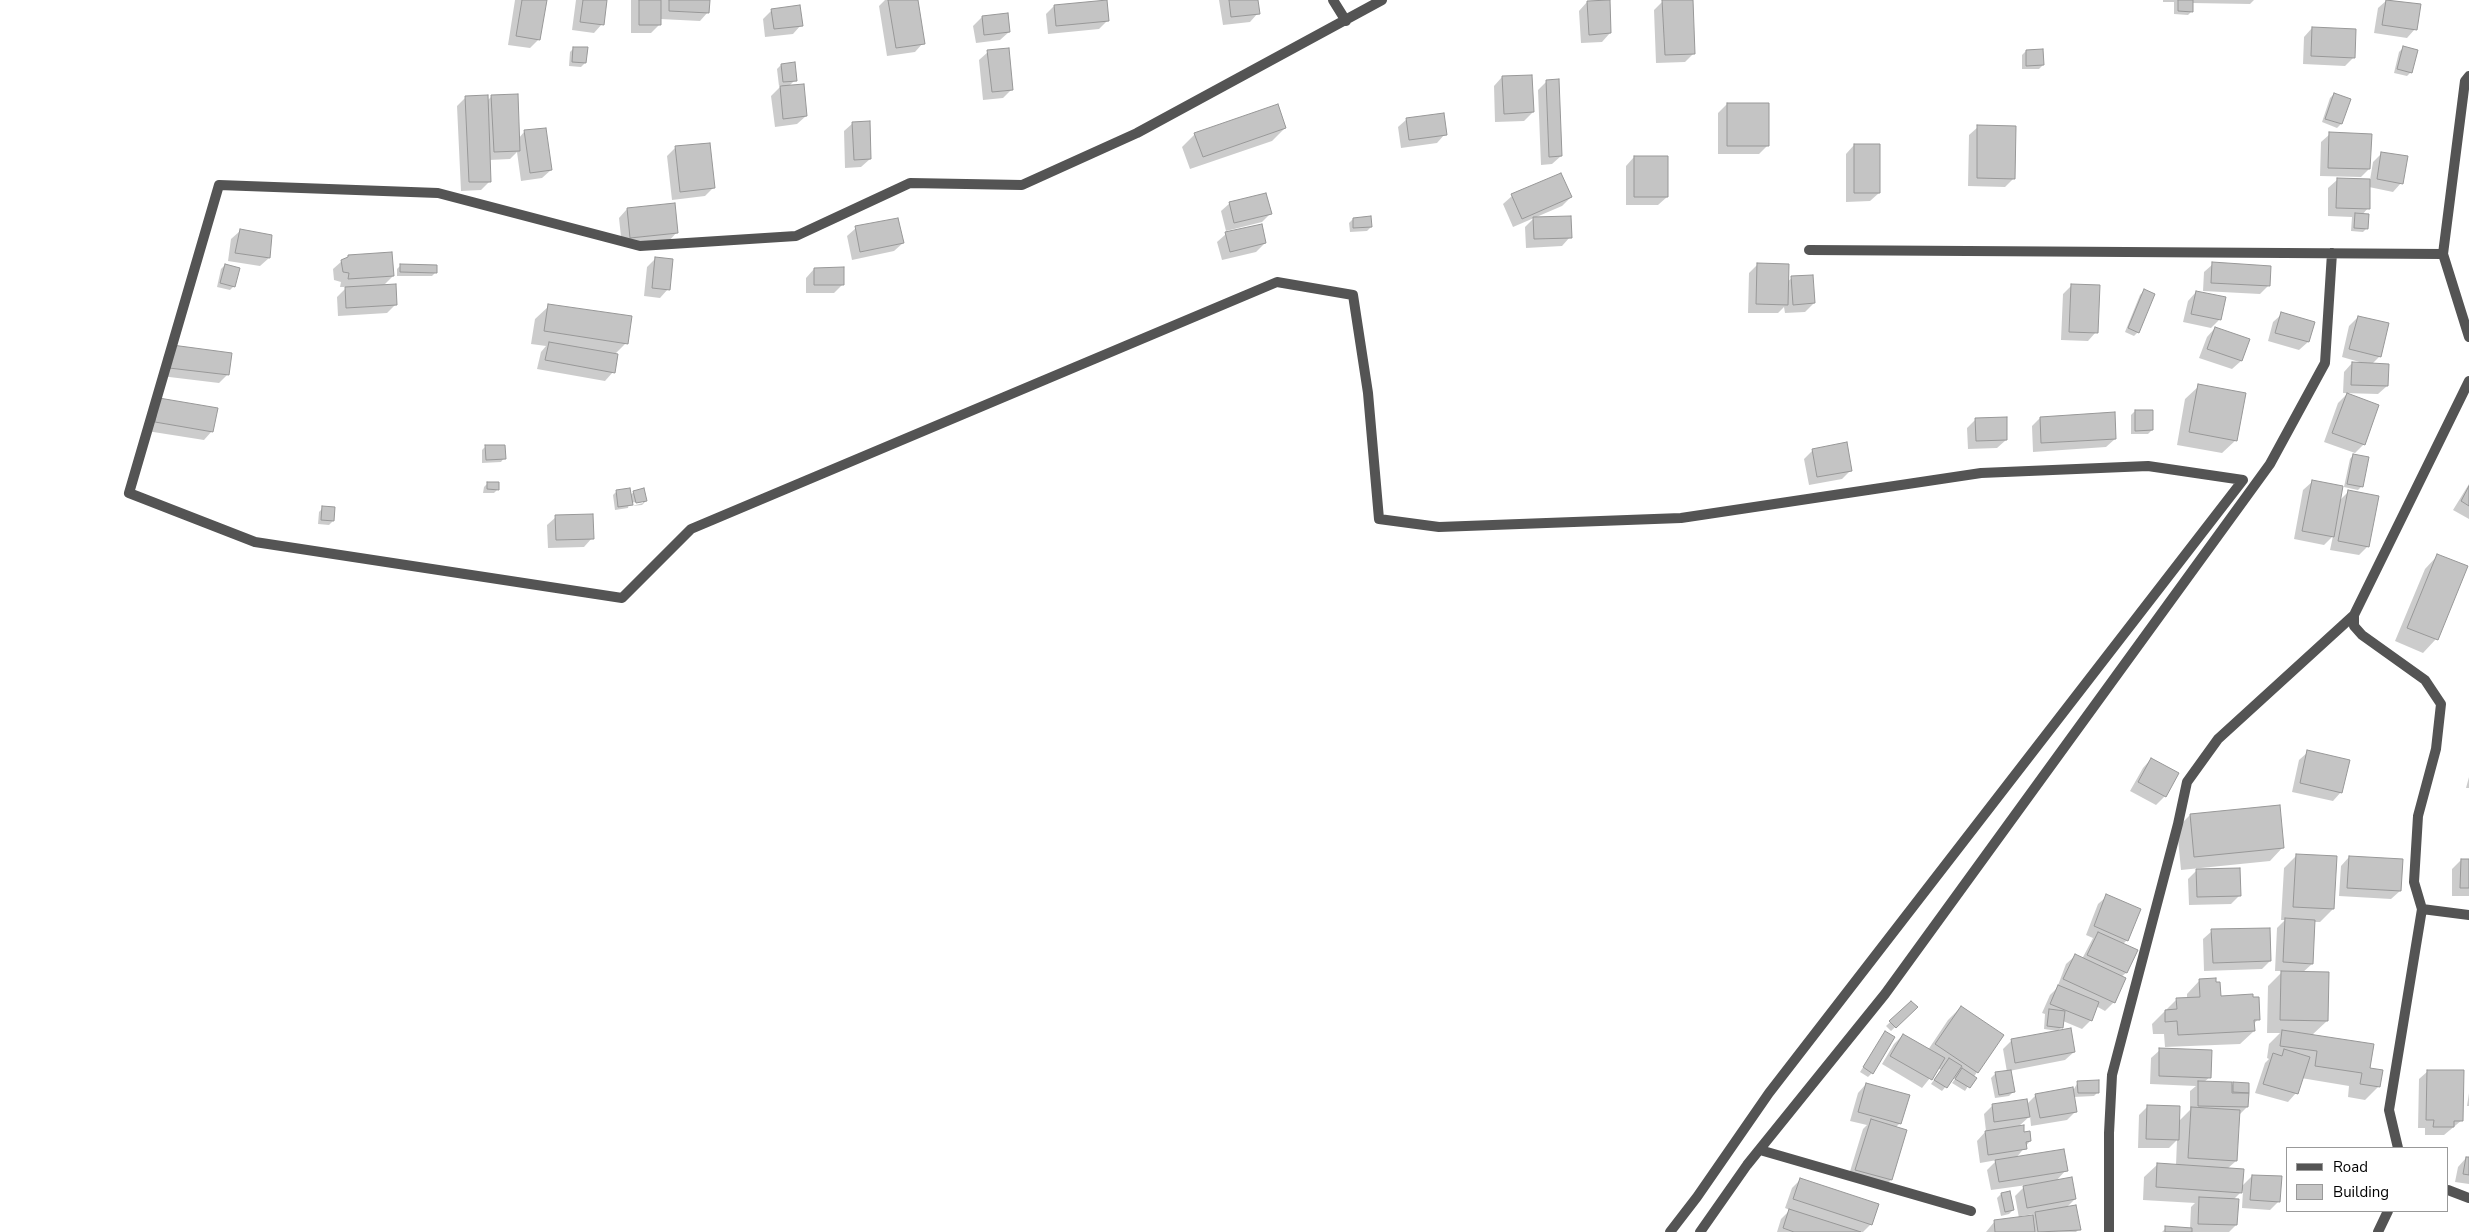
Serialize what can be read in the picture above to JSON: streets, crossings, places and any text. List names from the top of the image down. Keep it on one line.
{"legend":["Road","Building"]}
